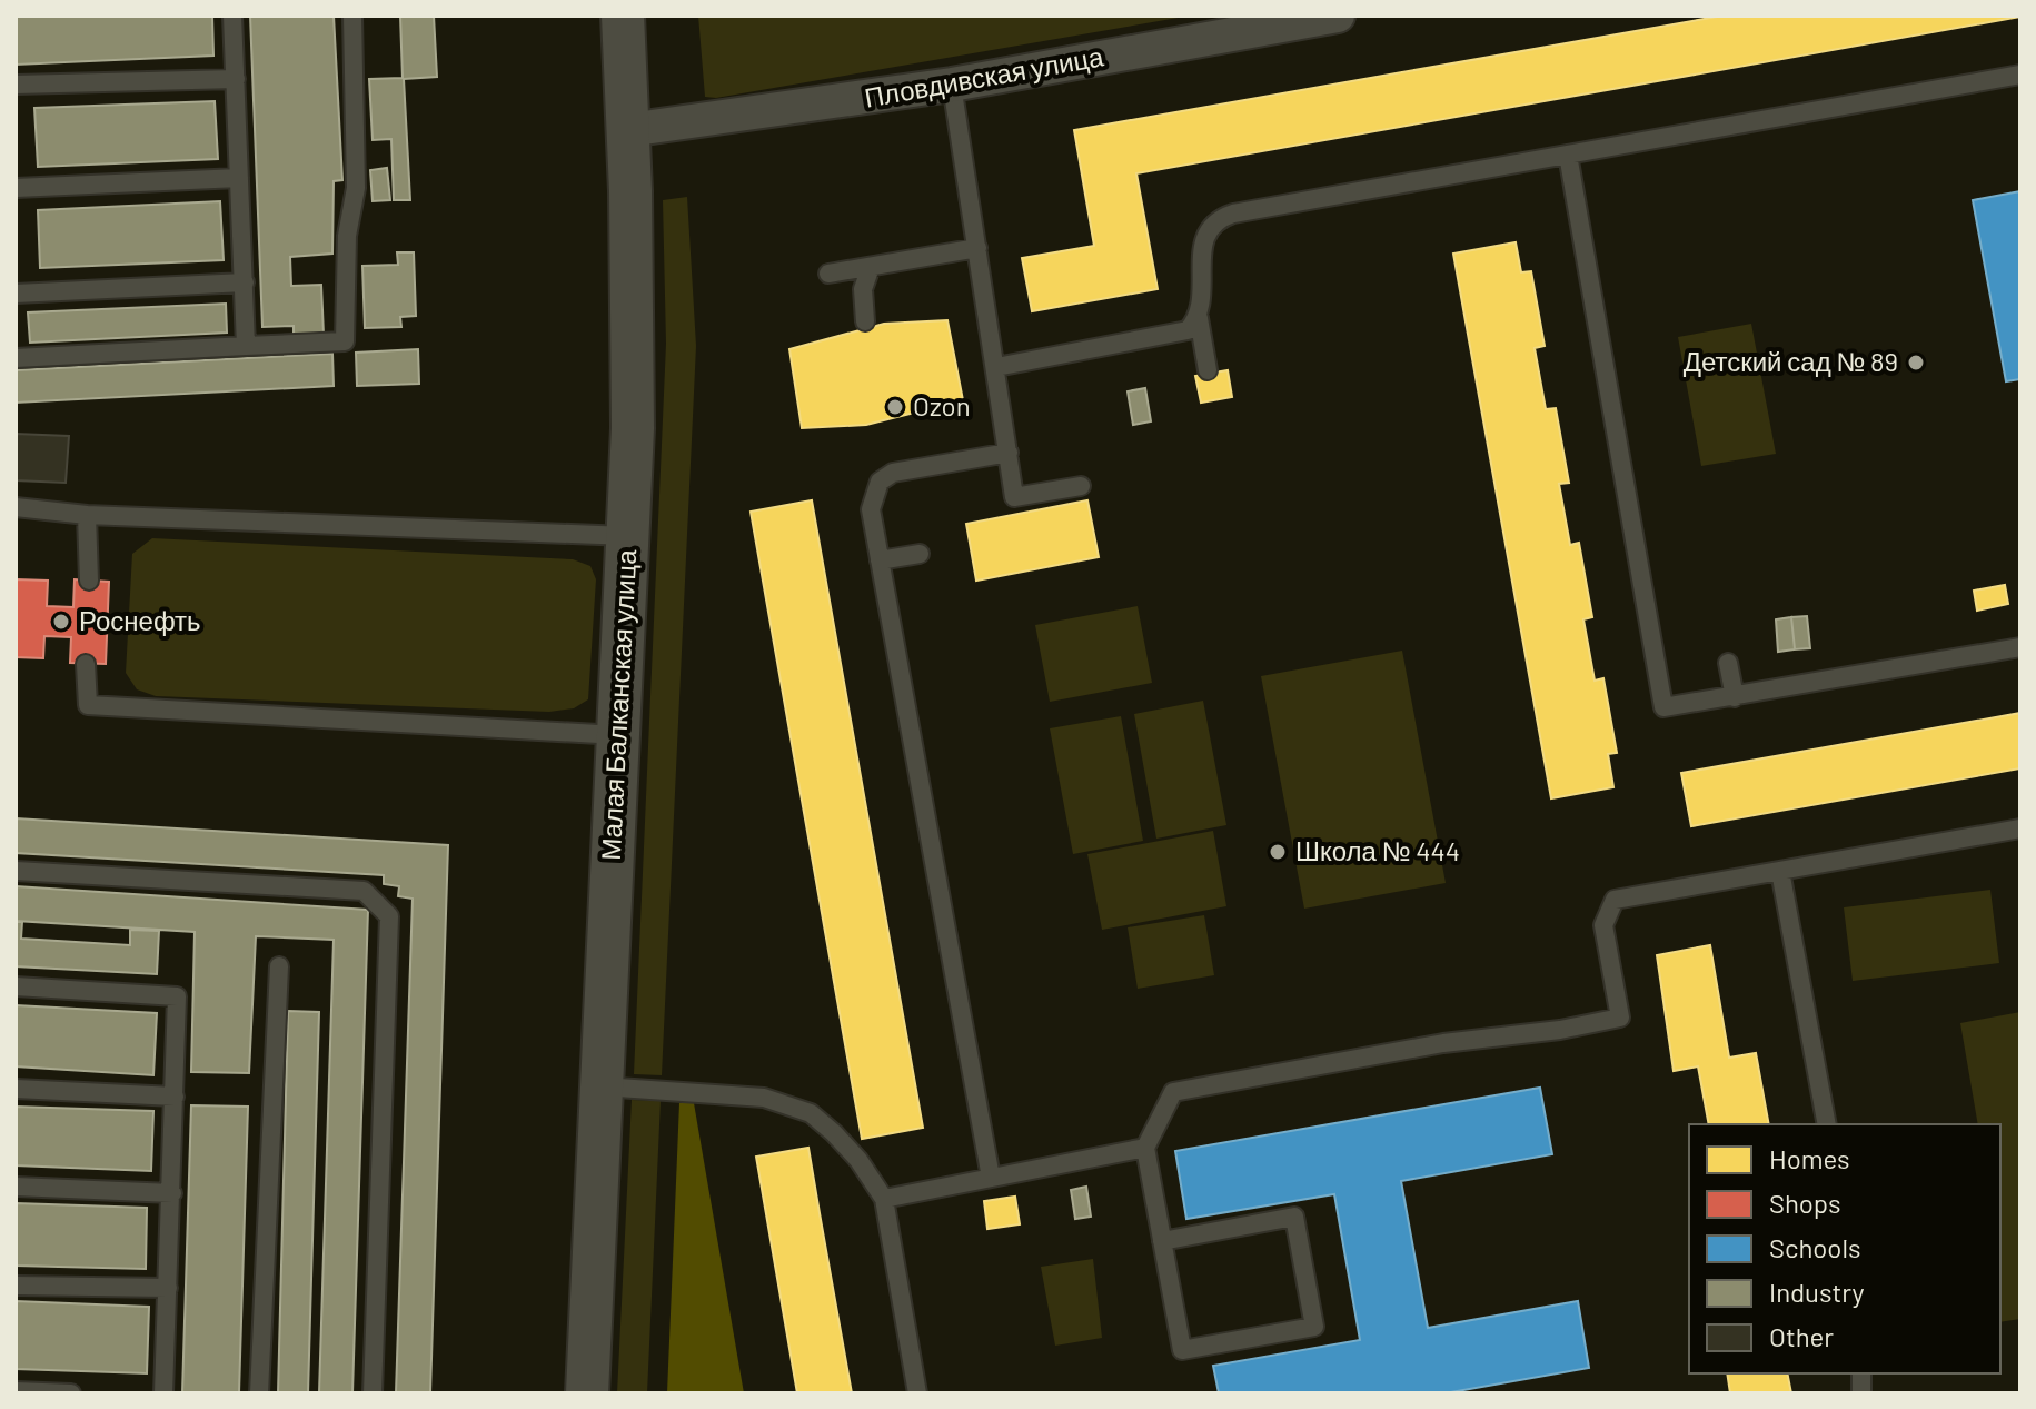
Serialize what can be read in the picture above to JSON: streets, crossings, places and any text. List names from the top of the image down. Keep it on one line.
{"streets":{"street":["Пловдивская улица","Малая Балканская улица"]},"crossings":[["Пловдивская улица","Малая Балканская улица"]],"places":["Детский сад № 89","Ozon","Роснефть","Школа № 444"],"legend":["Homes","Shops","Schools","Industry","Other"]}
